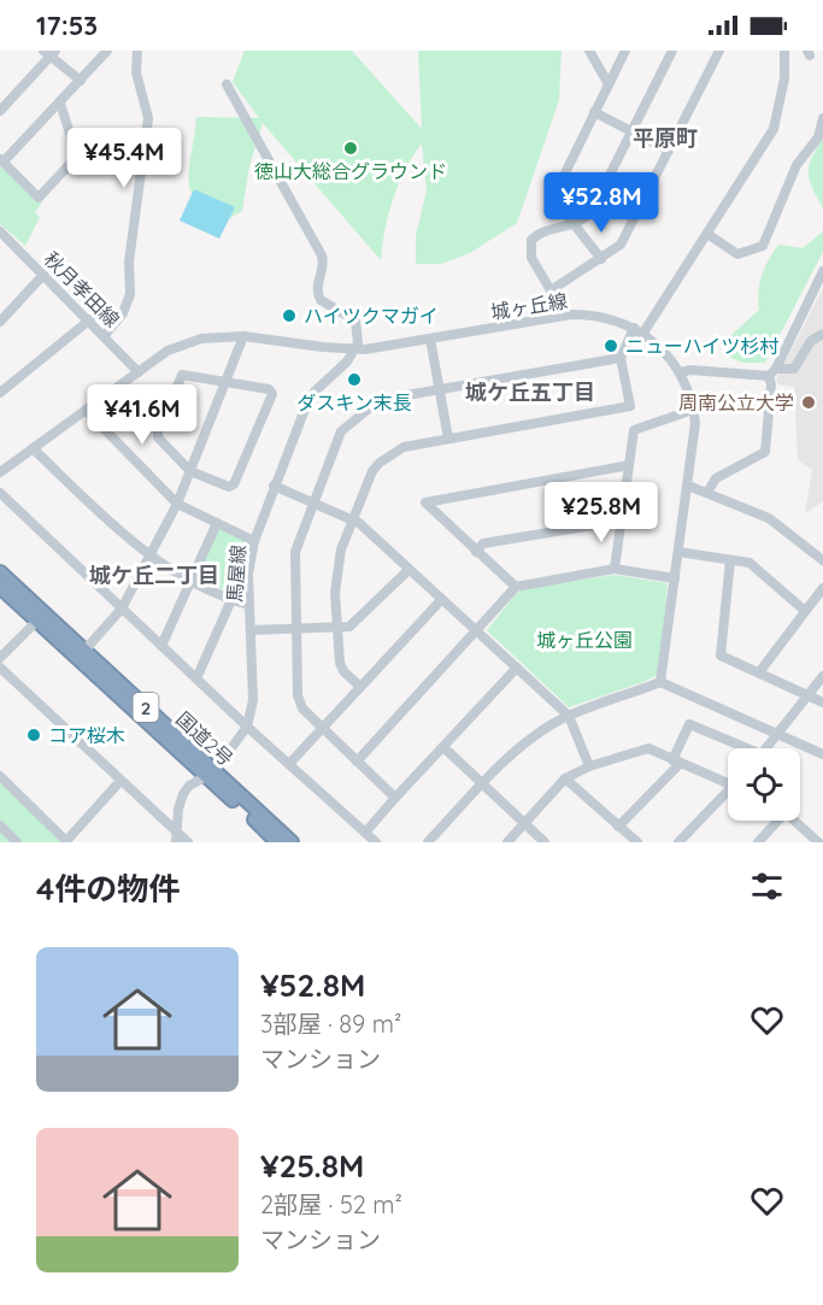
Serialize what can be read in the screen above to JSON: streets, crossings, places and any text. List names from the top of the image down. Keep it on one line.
{"streets":{"highway":["2","国道2号"],"street":["秋月孝田線","城ヶ丘線","馬屋線"]},"crossings":[["秋月孝田線","城ヶ丘線"],["城ヶ丘線","馬屋線"],["馬屋線","国道2号"]],"districts":["平原町","城ケ丘五丁目","城ケ丘二丁目"],"parks":["城ヶ丘公園"],"places":["徳山大総合グラウンド","ハイツクマガイ","ニューハイツ杉村","ダスキン末長","周南公立大学","コア桜木"],"page":{"status":"17:53","price":["¥45.4M","¥52.8M","¥41.6M","¥25.8M"],"heading":"4件の物件","list":[{"name":"¥52.8M","note":"3部屋 · 89 m² · マンション"},{"name":"¥25.8M","note":"2部屋 · 52 m² · マンション"}]}}
